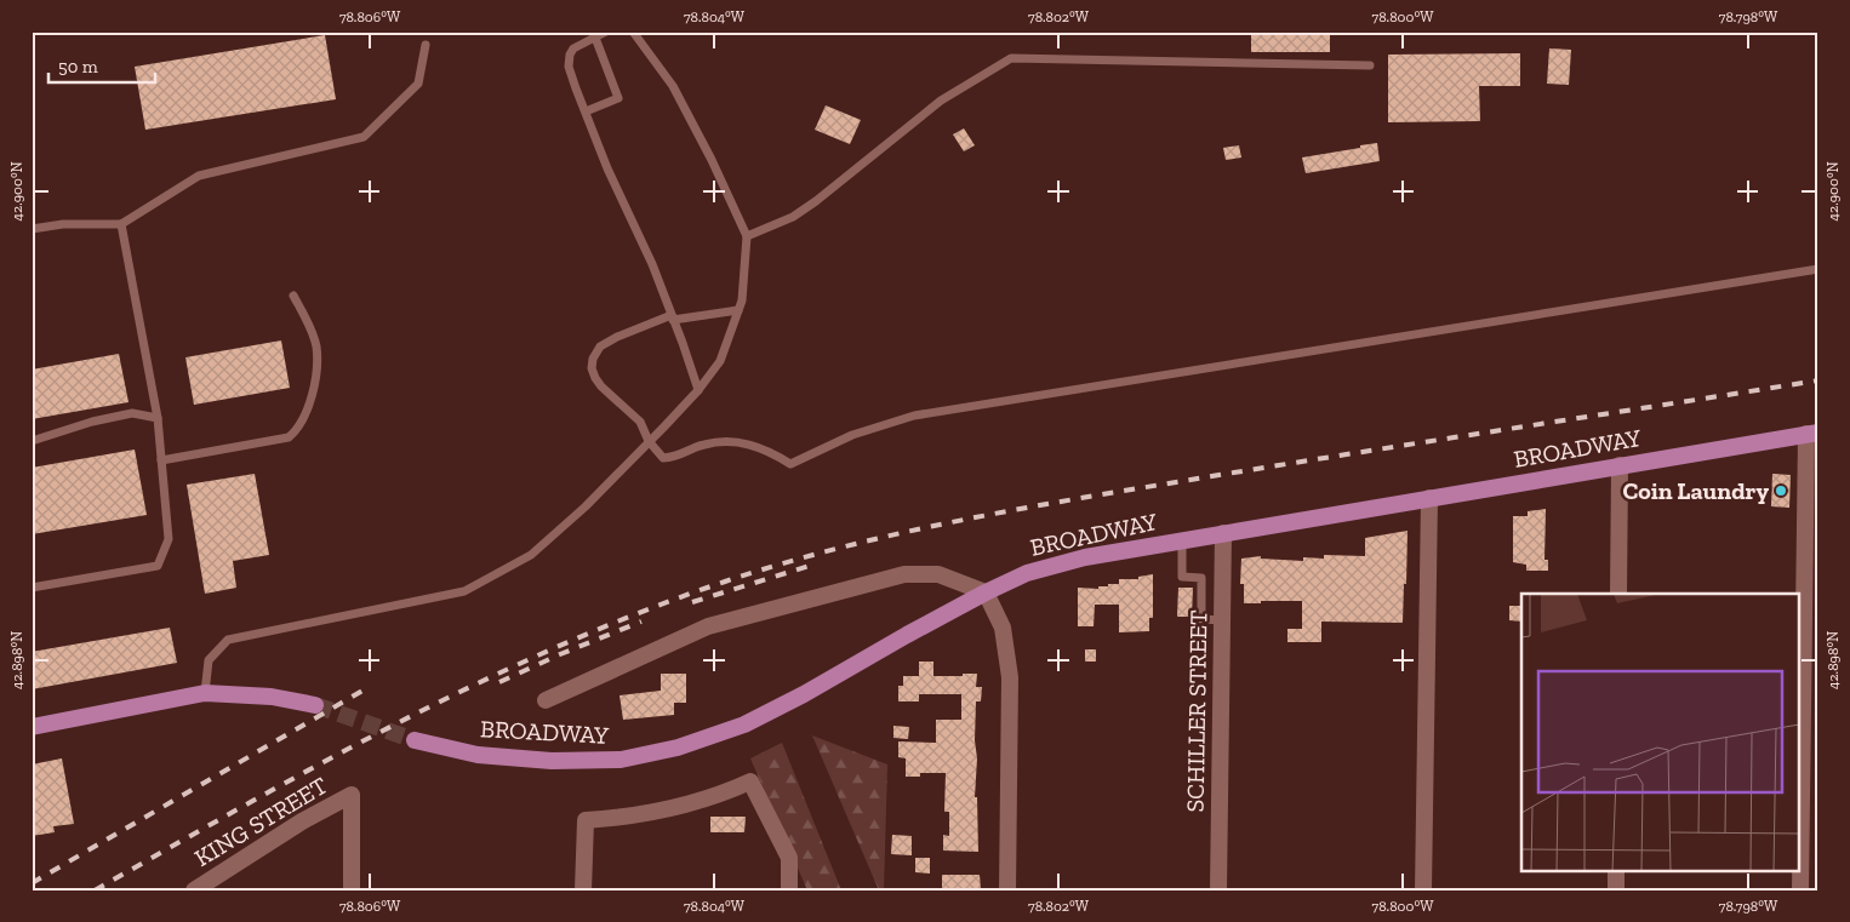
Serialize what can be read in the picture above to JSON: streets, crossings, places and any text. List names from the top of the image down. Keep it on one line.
{"streets":{"main road":["BROADWAY"],"street":["SCHILLER STREET","KING STREET"]},"crossings":[["BROADWAY","SCHILLER STREET"]],"places":["Coin Laundry"],"scale_bar":"50 m","coordinates":["78.806°W","78.804°W","78.802°W","78.800°W","78.798°W","42.900°N","42.898°N"]}
